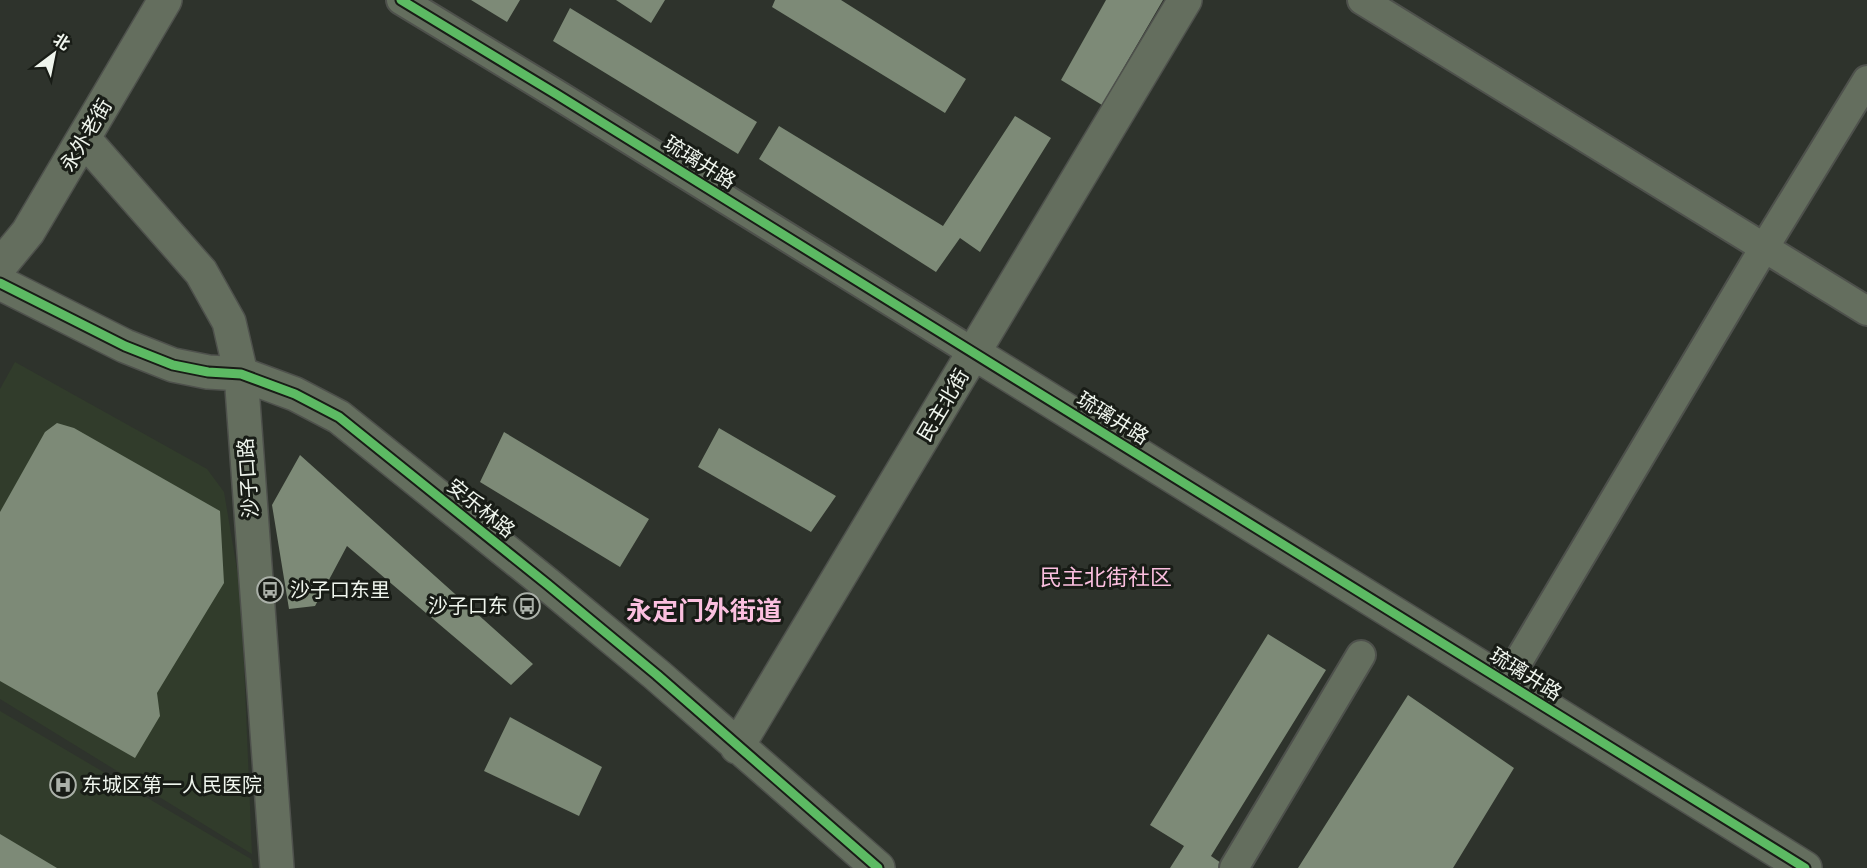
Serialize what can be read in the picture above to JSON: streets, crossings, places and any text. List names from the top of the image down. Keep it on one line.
{"streets":{"street":["永外老街","琉璃井路","民主北街","沙子口路","安乐林路"]},"crossings":[["永外老街","沙子口路"],["琉璃井路","民主北街"],["民主北街","安乐林路"],["沙子口路","安乐林路"]],"districts":["民主北街社区","永定门外街道"],"places":{"bus stop":["沙子口东里","沙子口东"],"hospital":["东城区第一人民医院"]},"north":"top right"}
